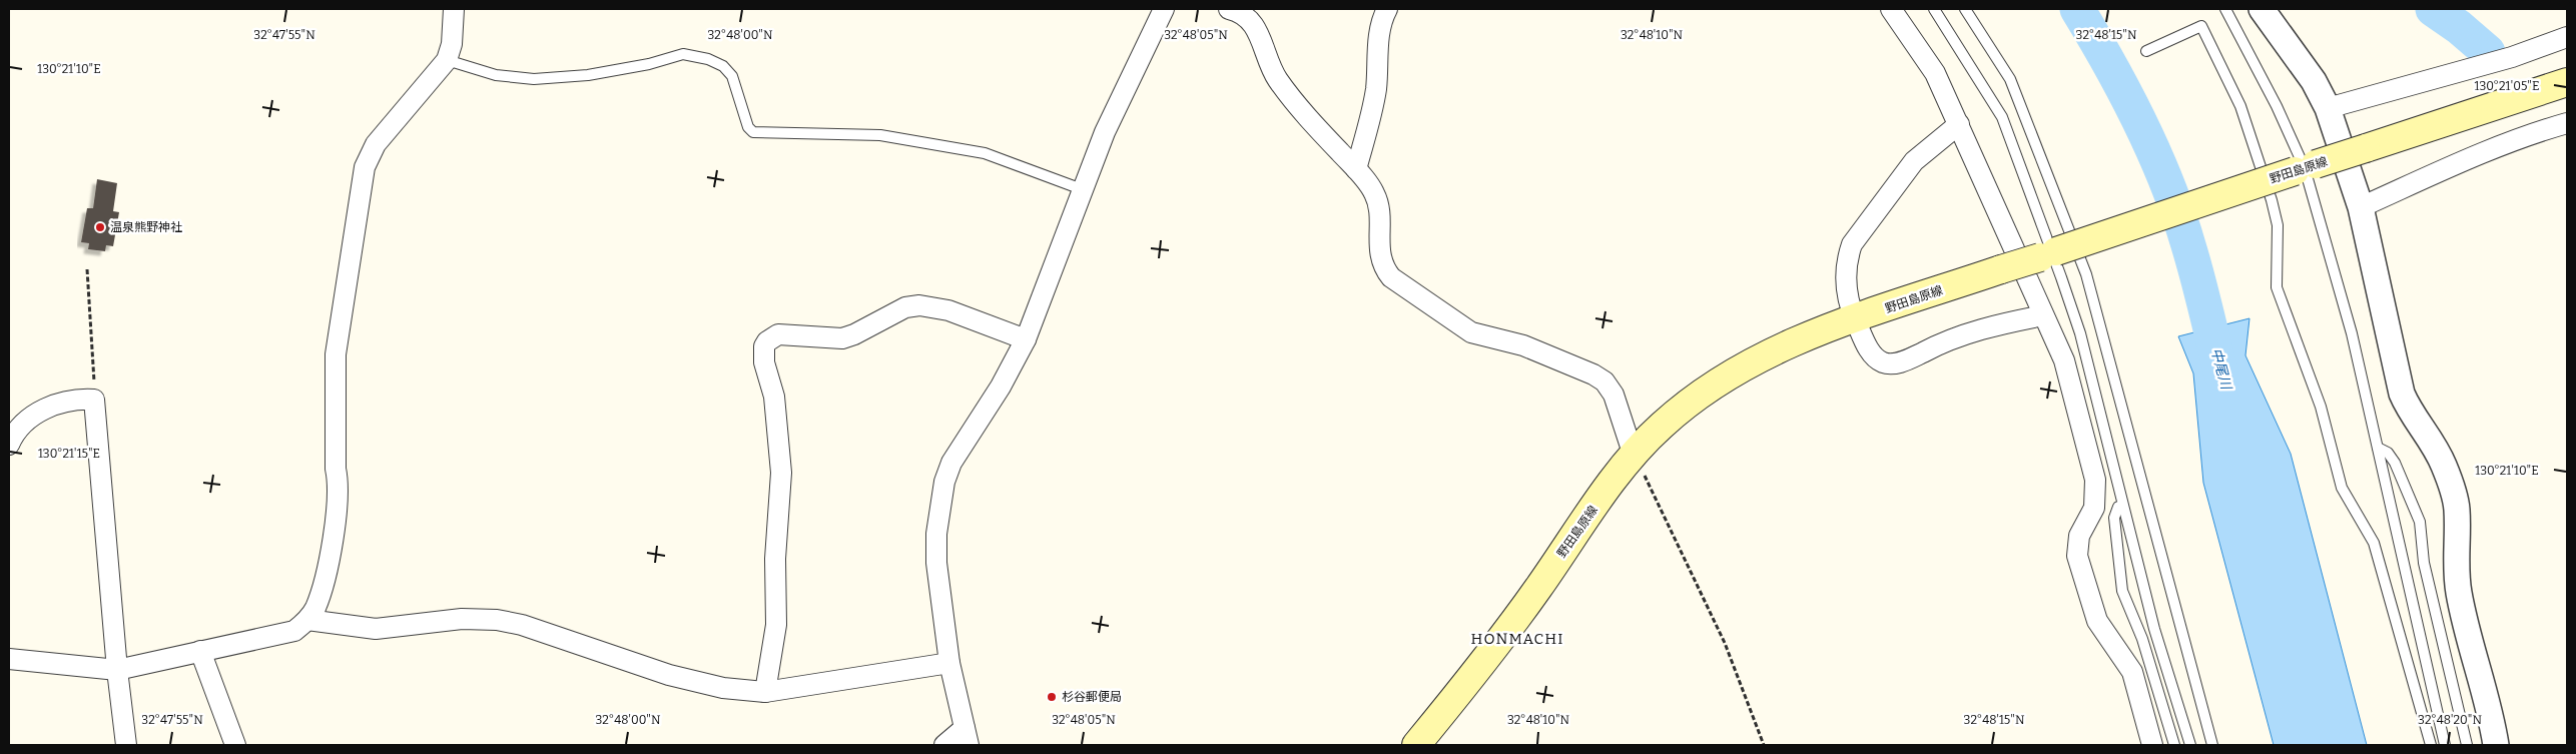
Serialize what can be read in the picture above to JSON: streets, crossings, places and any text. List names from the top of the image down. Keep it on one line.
{"streets":{"main road":["野田島原線"]},"districts":["HONMACHI"],"water":["中尾川"],"places":["温泉熊野神社","杉谷郵便局"],"coordinates":["32°47'55\"N","32°48'00\"N","32°48'05\"N","32°48'10\"N","32°48'15\"N","130°21'10\"E","130°21'05\"E","130°21'15\"E","32°48'20\"N"]}
